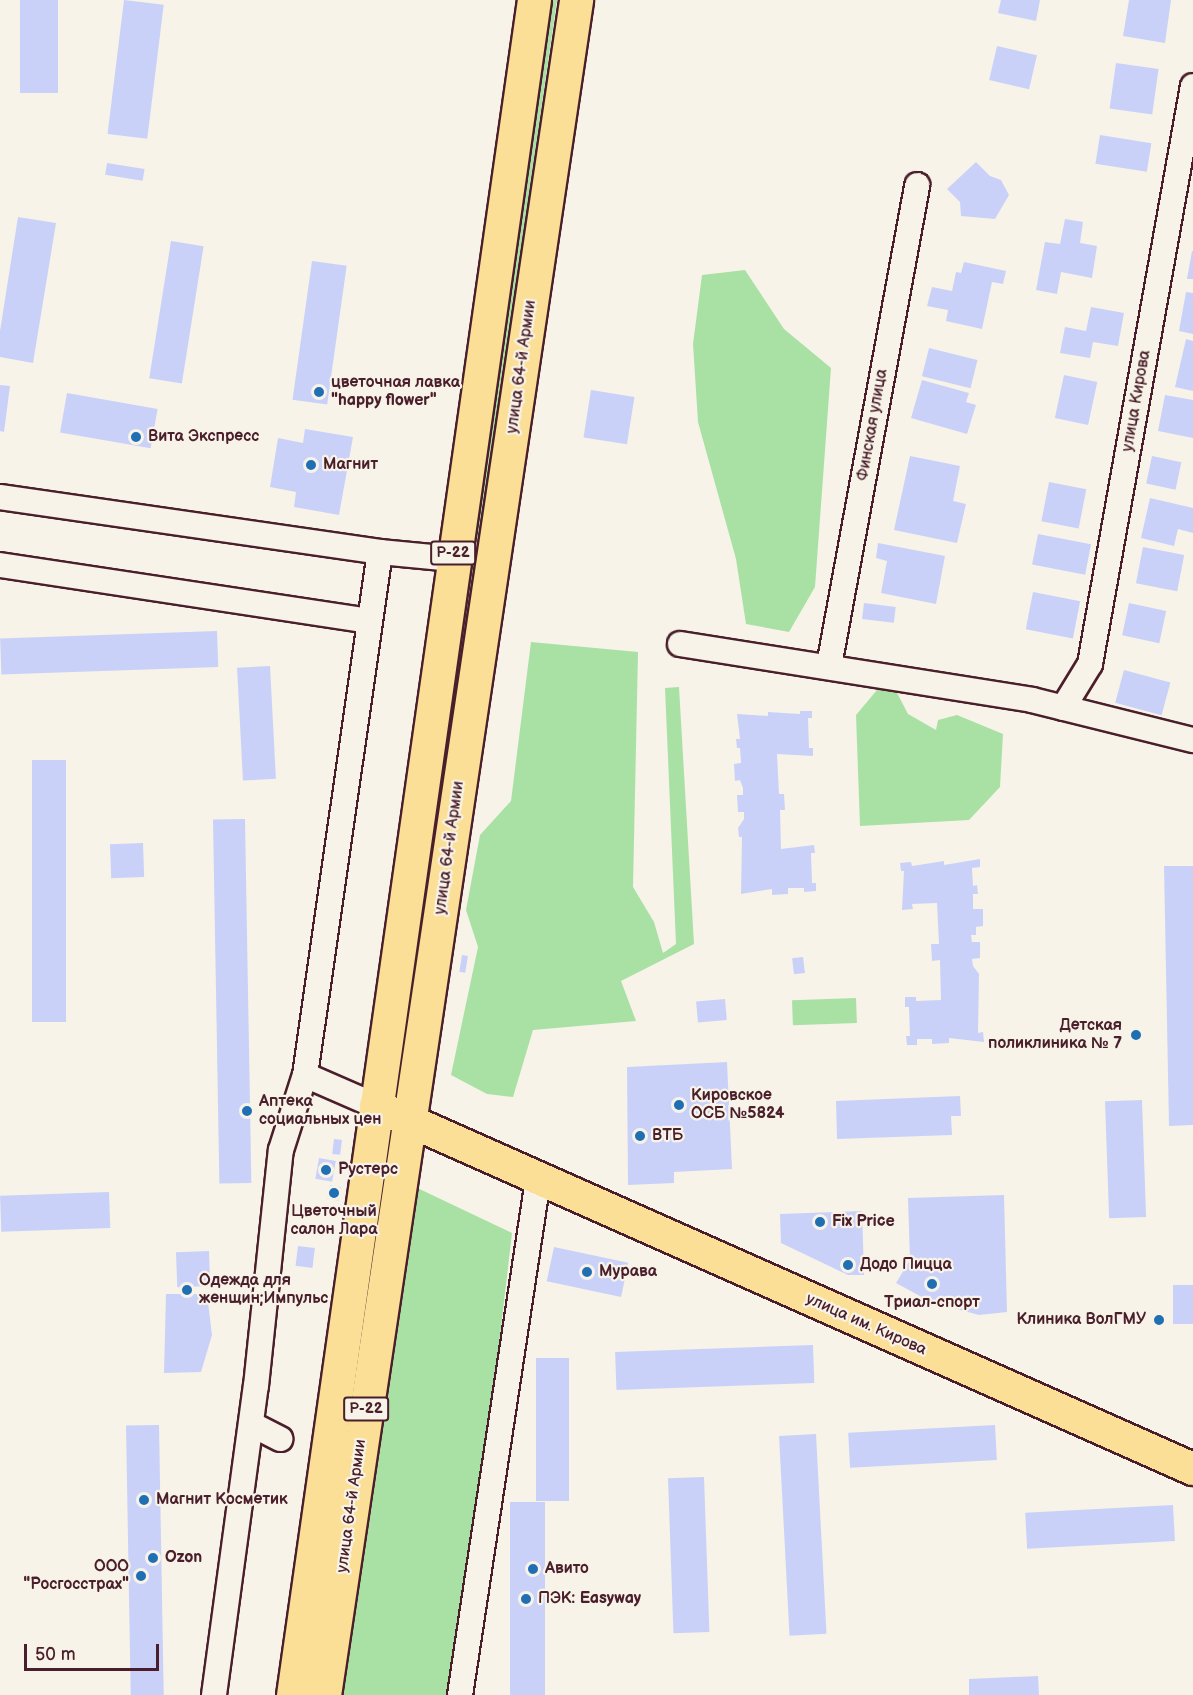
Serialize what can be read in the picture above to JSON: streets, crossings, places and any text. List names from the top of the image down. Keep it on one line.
{"streets":{"highway":["улица 64-й Армии","Р-22"],"main road":["улица им. Кирова"],"street":["улица Кирова","Финская улица"]},"crossings":[["улица 64-й Армии","улица им. Кирова"]],"places":["цветочная лавка \"happy flower\"","Вита Экспресс","Магнит","Детская поликлиника № 7","Кировское ОСБ №5824","Аптека социальных цен","ВТБ","Рустерс","Цветочный салон Лара","Fix Price","Додо Пицца","Мурава","Триал-спорт","Одежда для женщин;Импульс","Клиника ВолГМУ","Магнит Косметик","Ozon","Авито","ООО \"Росгосстрах\"","ПЭК: Easyway"],"scale_bar":"50 m"}
